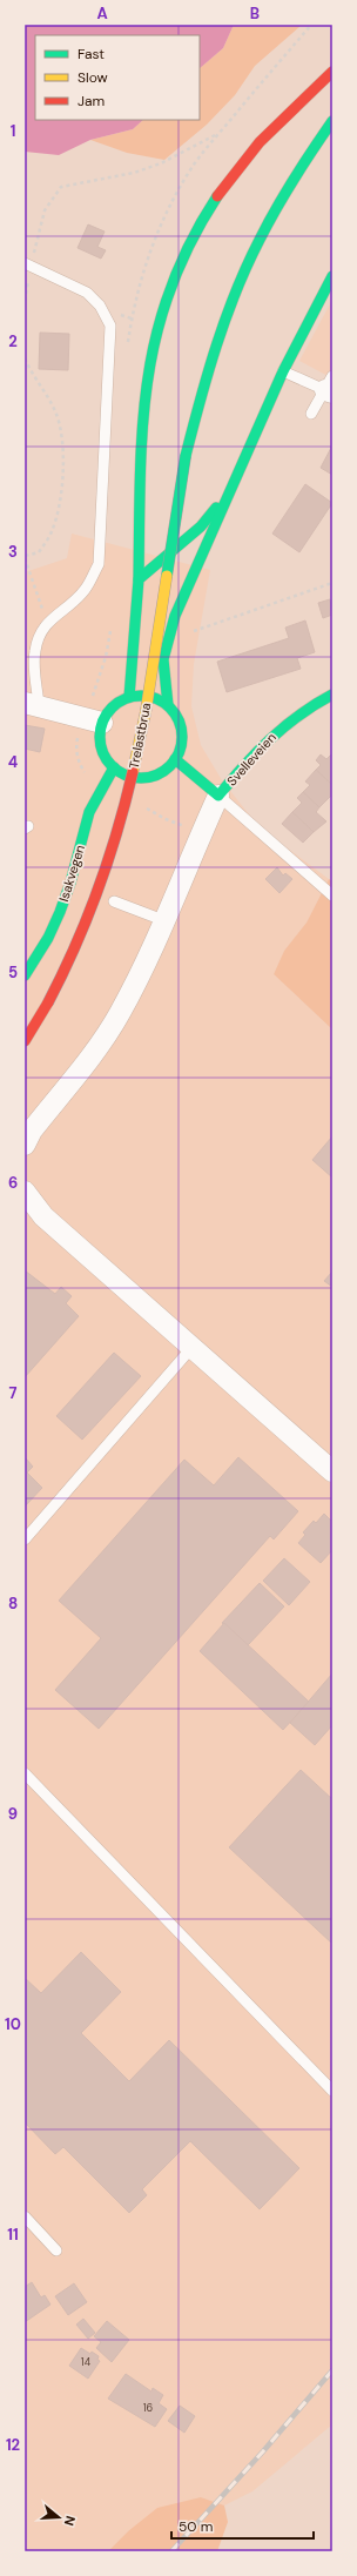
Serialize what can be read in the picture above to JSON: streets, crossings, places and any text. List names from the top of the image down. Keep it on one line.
{"streets":{"main road":["Trelastbrua","Svelleveien","Isakvegen"]},"crossings":[["Svelleveien","Isakvegen"]],"house_numbers":["14","16"],"legend":["Fast","Slow","Jam"],"scale_bar":"50 m","north":"right","grid":{"columns":["A","B"],"rows":["1","2","3","4","5","6","7","8","9","10","11","12"]}}
